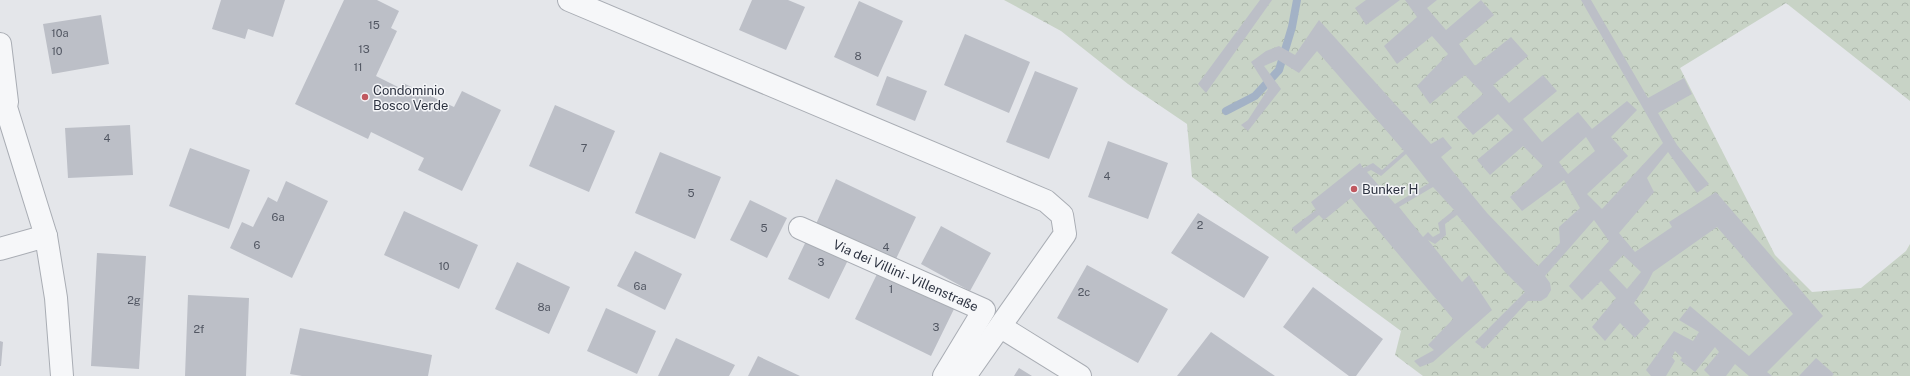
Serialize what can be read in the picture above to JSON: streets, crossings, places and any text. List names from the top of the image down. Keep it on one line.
{"streets":{"street":["Via dei Villini - Villenstraße"]},"places":["Condominio Bosco Verde","Bunker H"],"house_numbers":["15","10a","13","10","8","11","4","7","4","5","6a","2","5","6","4","3","10","6a","1","2c","2g","8a","3","2f"]}
